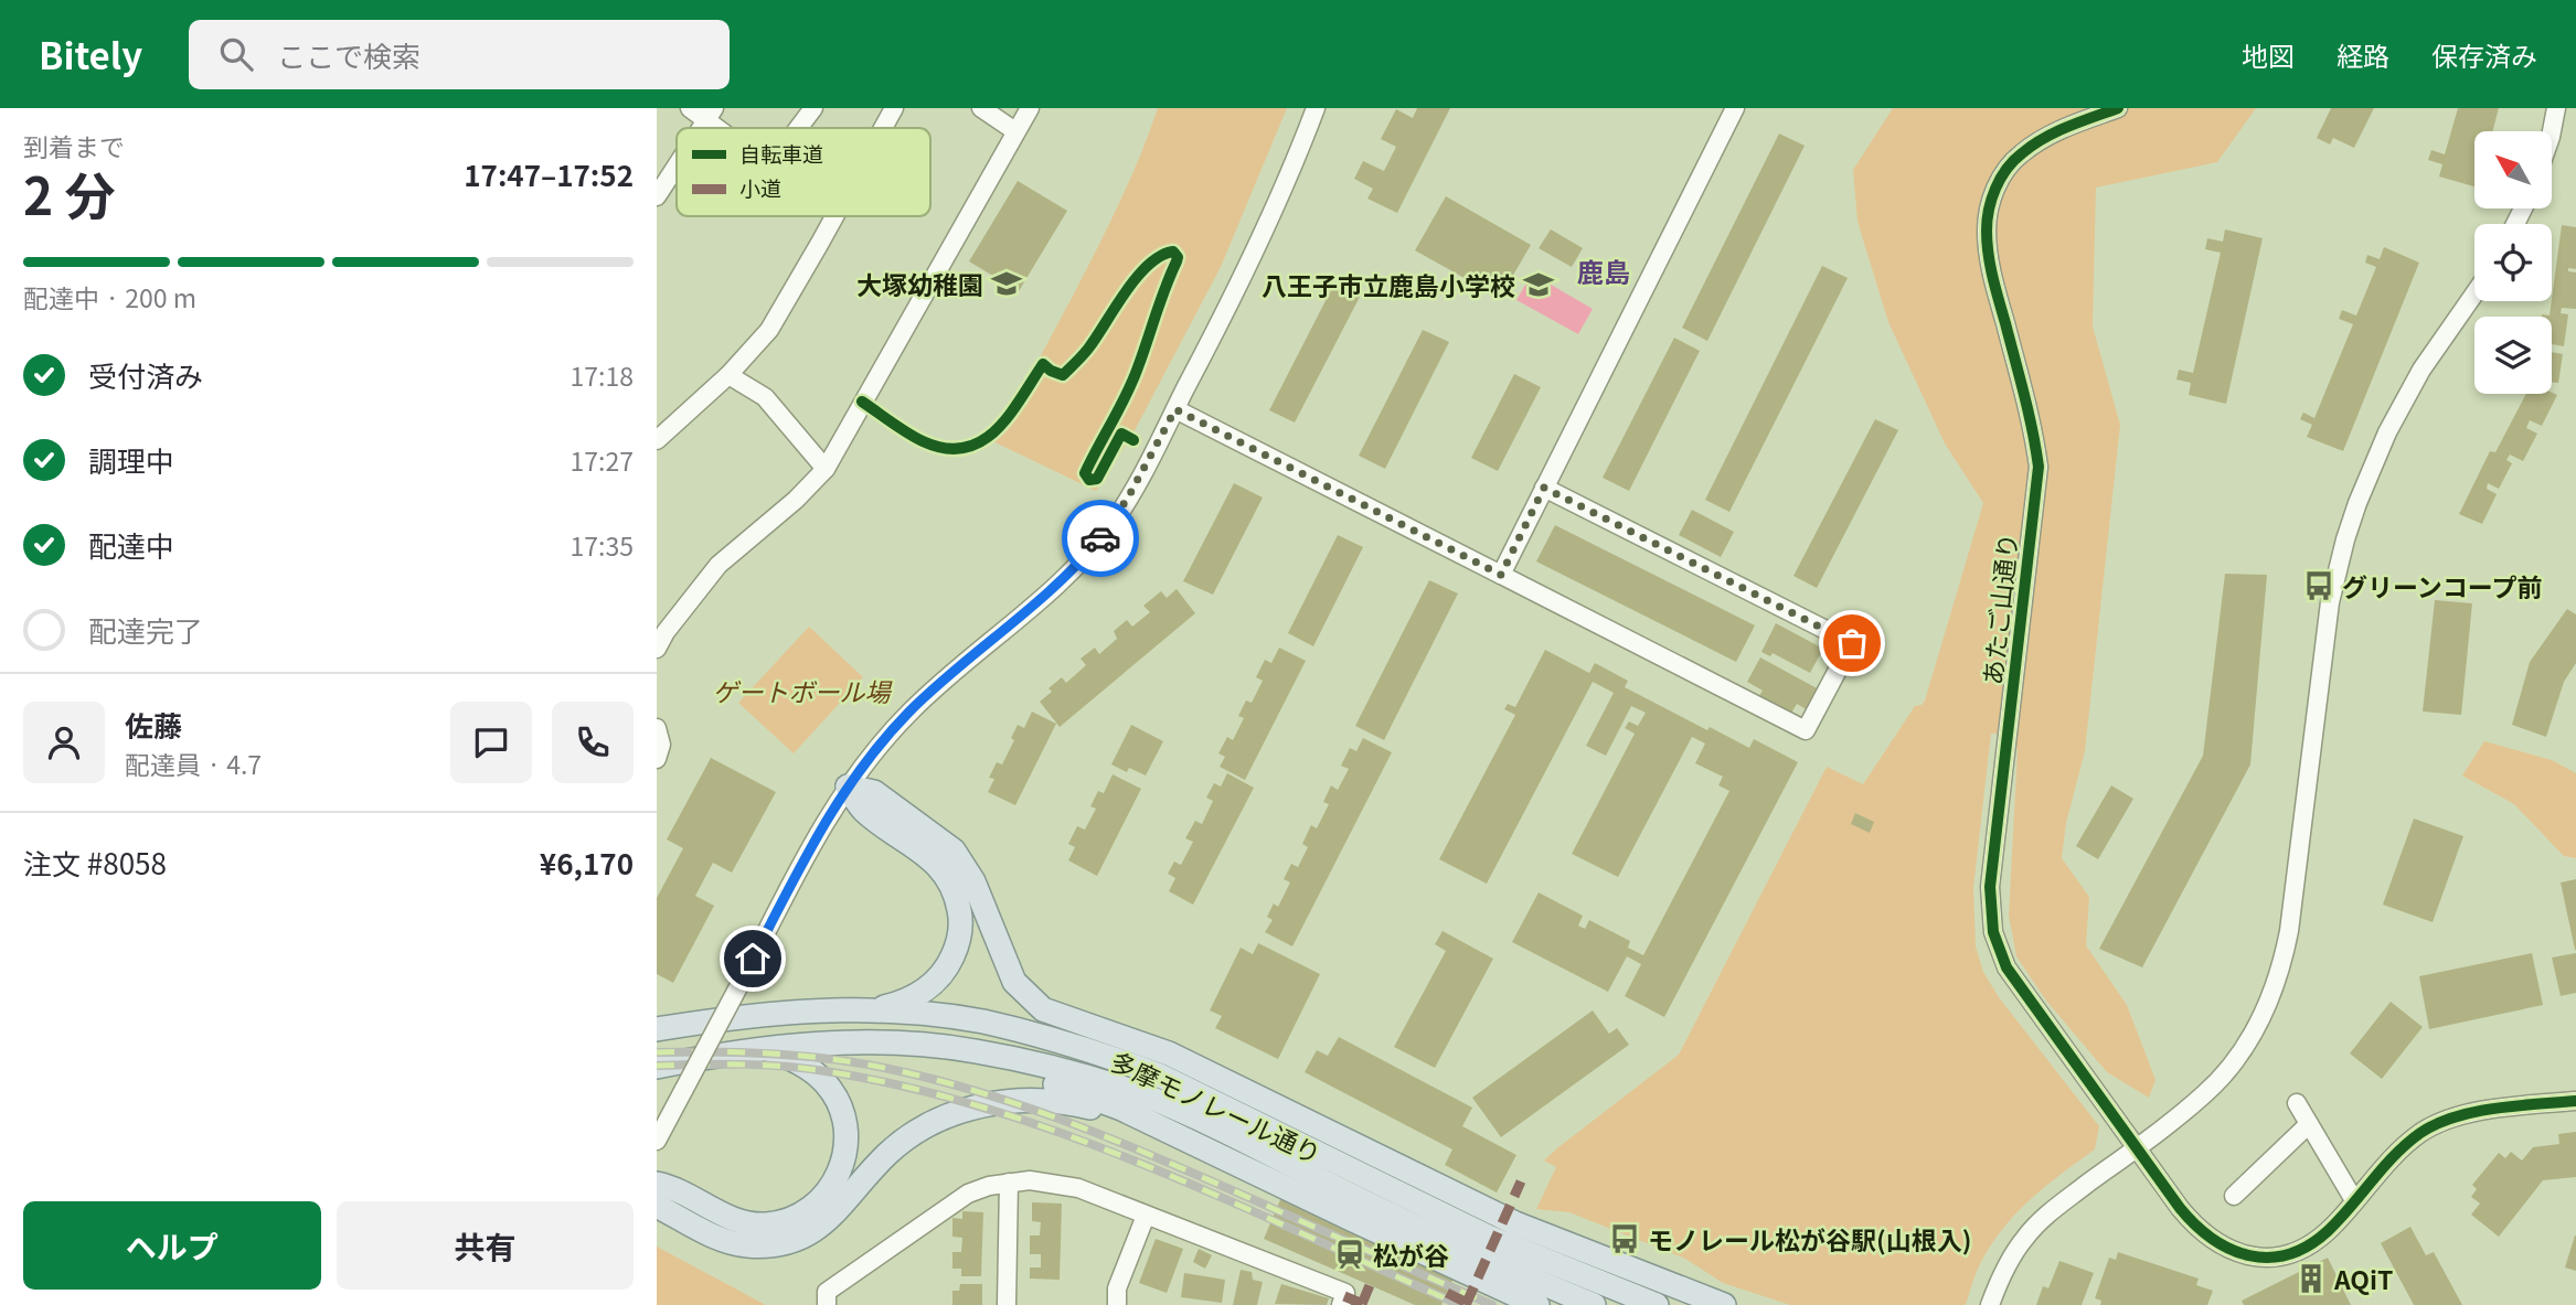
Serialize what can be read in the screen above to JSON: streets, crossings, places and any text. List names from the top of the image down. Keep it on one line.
{"streets":{"main road":["多摩モノレール通り"],"street":["あたご山通り"]},"districts":["鹿島"],"parks":["ゲートボール場"],"places":{"school or university":["大塚幼稚園","八王子市立鹿島小学校"],"bus stop":["グリーンコープ前","モノレール松が谷駅(山根入)"],"station":["松が谷"],"building":["AQiT"]},"legend":["自転車道","小道"],"north":"top left","page":{"header":"Bitely","search":"ここで検索","nav":["地図","経路","保存済み"],"heading":["2 分","到着まで","17:47–17:52"],"panel":["佐藤","配達員 · 4.7","注文 #8058","¥6,170"],"bar":"配達中 · 200 m","list":[["受付済み","17:18"],["調理中","17:27"],["配達中","17:35"],"配達完了"],"buttons":["ヘルプ","共有"]}}
